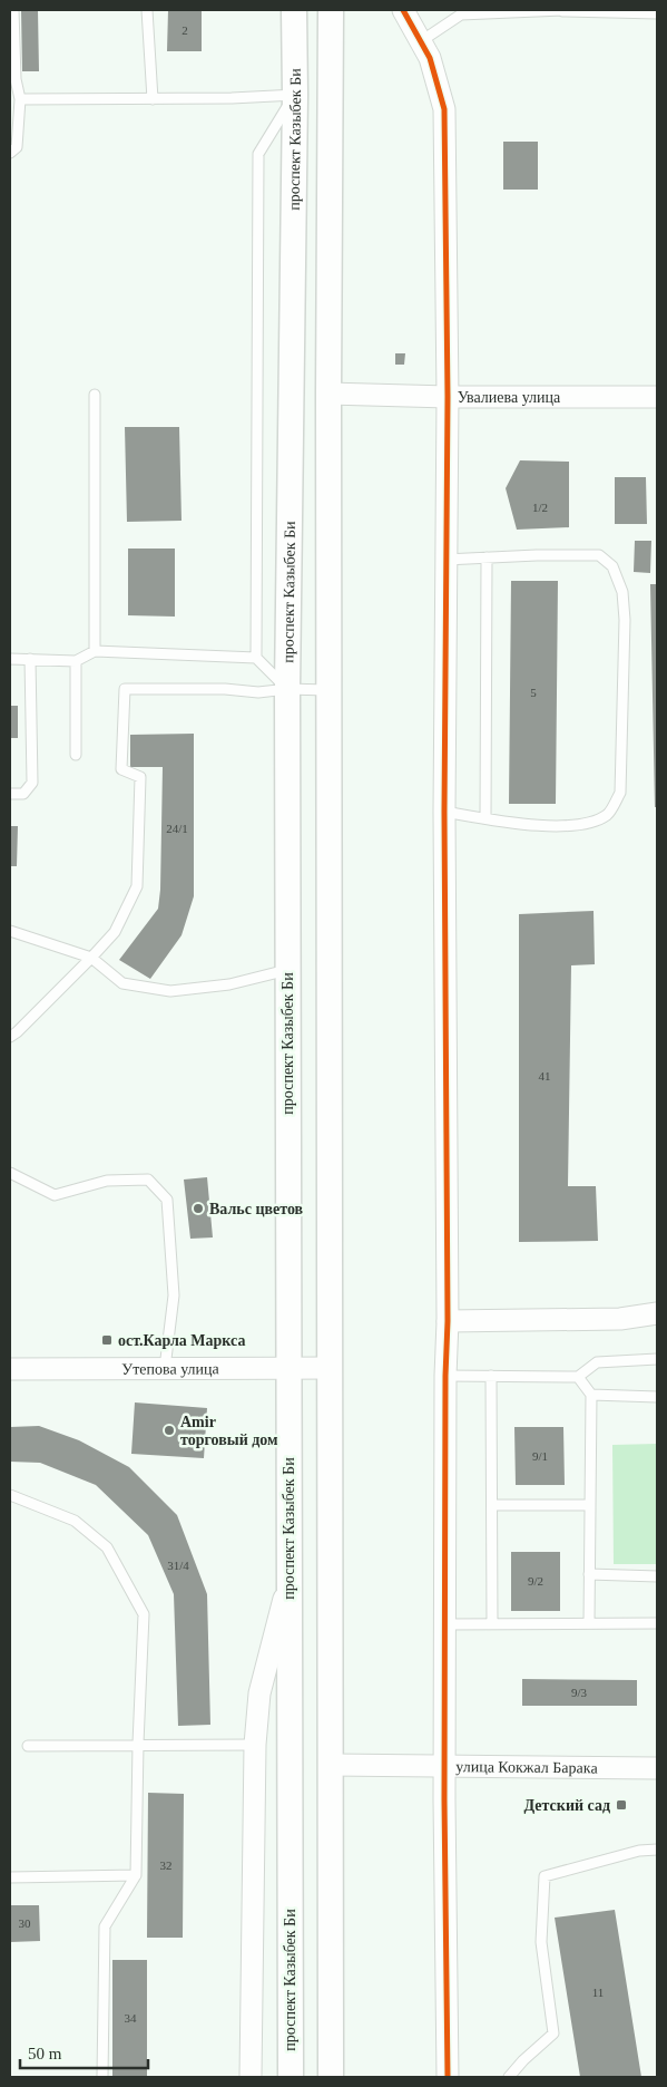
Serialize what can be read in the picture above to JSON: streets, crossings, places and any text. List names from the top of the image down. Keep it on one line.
{"streets":{"street":["проспект Казыбек Би","Увалиева улица","Утепова улица","улица Кокжал Барака"]},"crossings":[["проспект Казыбек Би","Утепова улица"]],"places":{"other":["Вальс цветов","Amir торговый дом"],"transit":["ост.Карла Маркса","Детский сад"]},"house_numbers":["2","1/2","5","24/1","41","9/1","31/4","9/2","9/3","32","30","11","34"],"scale_bar":"50 m"}
